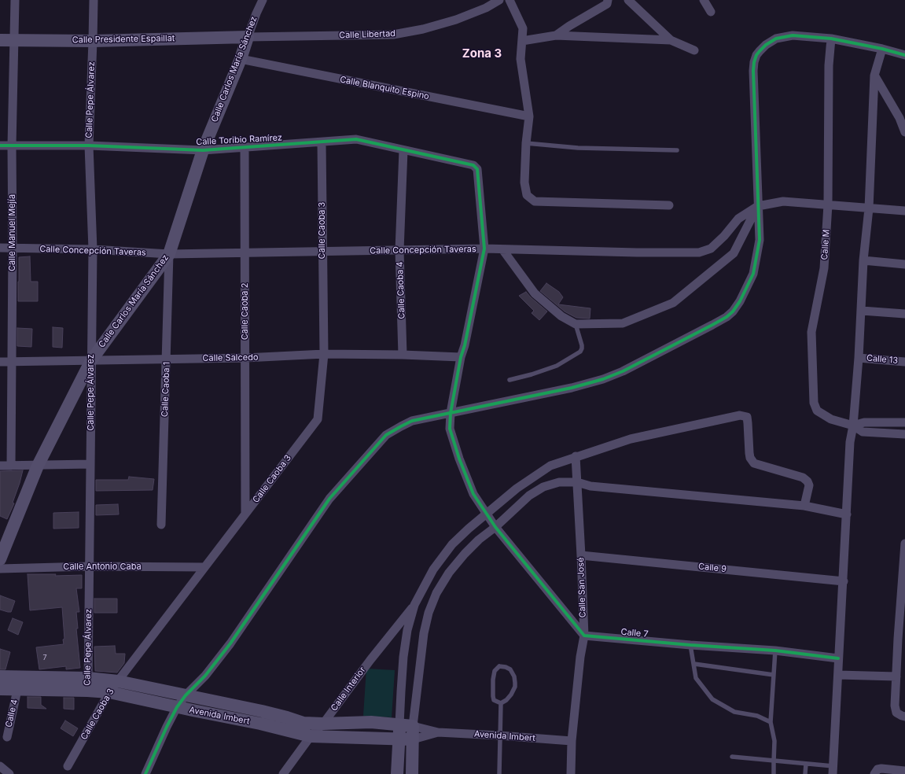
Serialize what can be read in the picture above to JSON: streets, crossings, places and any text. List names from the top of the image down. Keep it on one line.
{"streets":{"main road":["Calle Presidente Espaillat","Calle Carlos María Sánchez","Avenida Imbert"],"street":["Calle Libertad","Calle Blanquito Espino","Calle Pepe Álvarez","Calle Toribio Ramírez","Calle Caoba 3","Calle Manuel Mejía","Calle M","Calle Concepción Taveras","Calle Caoba 4","Calle Caoba 2","Calle Salcedo","Calle 13","Calle Caoba 1","Calle Antonio Caba","Calle 9","Calle San José","Calle 7","Calle Interior","Calle 4"]},"crossings":[["Calle Libertad","Calle Presidente Espaillat"],["Calle Libertad","Calle Carlos María Sánchez"],["Calle Presidente Espaillat","Calle Carlos María Sánchez"],["Calle Presidente Espaillat","Calle Pepe Álvarez"],["Calle Presidente Espaillat","Calle Manuel Mejía"],["Calle Carlos María Sánchez","Calle Blanquito Espino"],["Calle Carlos María Sánchez","Calle Pepe Álvarez"],["Calle Carlos María Sánchez","Calle Toribio Ramírez"],["Calle Carlos María Sánchez","Calle Concepción Taveras"],["Calle Carlos María Sánchez","Calle Salcedo"],["Calle Carlos María Sánchez","Calle Caoba 1"],["Calle Pepe Álvarez","Calle Toribio Ramírez"],["Calle Pepe Álvarez","Calle Concepción Taveras"],["Calle Pepe Álvarez","Calle Salcedo"],["Calle Pepe Álvarez","Calle Antonio Caba"],["Calle Pepe Álvarez","Avenida Imbert"],["Calle Toribio Ramírez","Calle Caoba 3"],["Calle Toribio Ramírez","Calle Manuel Mejía"],["Calle Toribio Ramírez","Calle Concepción Taveras"],["Calle Toribio Ramírez","Calle Caoba 4"],["Calle Toribio Ramírez","Calle Caoba 2"],["Calle Caoba 3","Calle Concepción Taveras"],["Calle Caoba 3","Calle Caoba 2"],["Calle Caoba 3","Calle Salcedo"],["Calle Caoba 3","Calle Antonio Caba"],["Calle Caoba 3","Avenida Imbert"],["Calle Manuel Mejía","Calle Concepción Taveras"],["Calle Manuel Mejía","Calle Salcedo"],["Calle M","Calle Concepción Taveras"],["Calle Concepción Taveras","Calle Caoba 4"],["Calle Concepción Taveras","Calle Caoba 2"],["Calle Concepción Taveras","Calle Caoba 1"],["Calle Caoba 4","Calle Salcedo"],["Calle Caoba 2","Calle Salcedo"],["Calle Salcedo","Calle Caoba 1"],["Calle 9","Calle San José"],["Calle San José","Calle 7"],["Calle San José","Avenida Imbert"],["Calle Interior","Avenida Imbert"],["Calle 4","Avenida Imbert"]],"districts":["Zona 3"],"house_numbers":["7"]}
